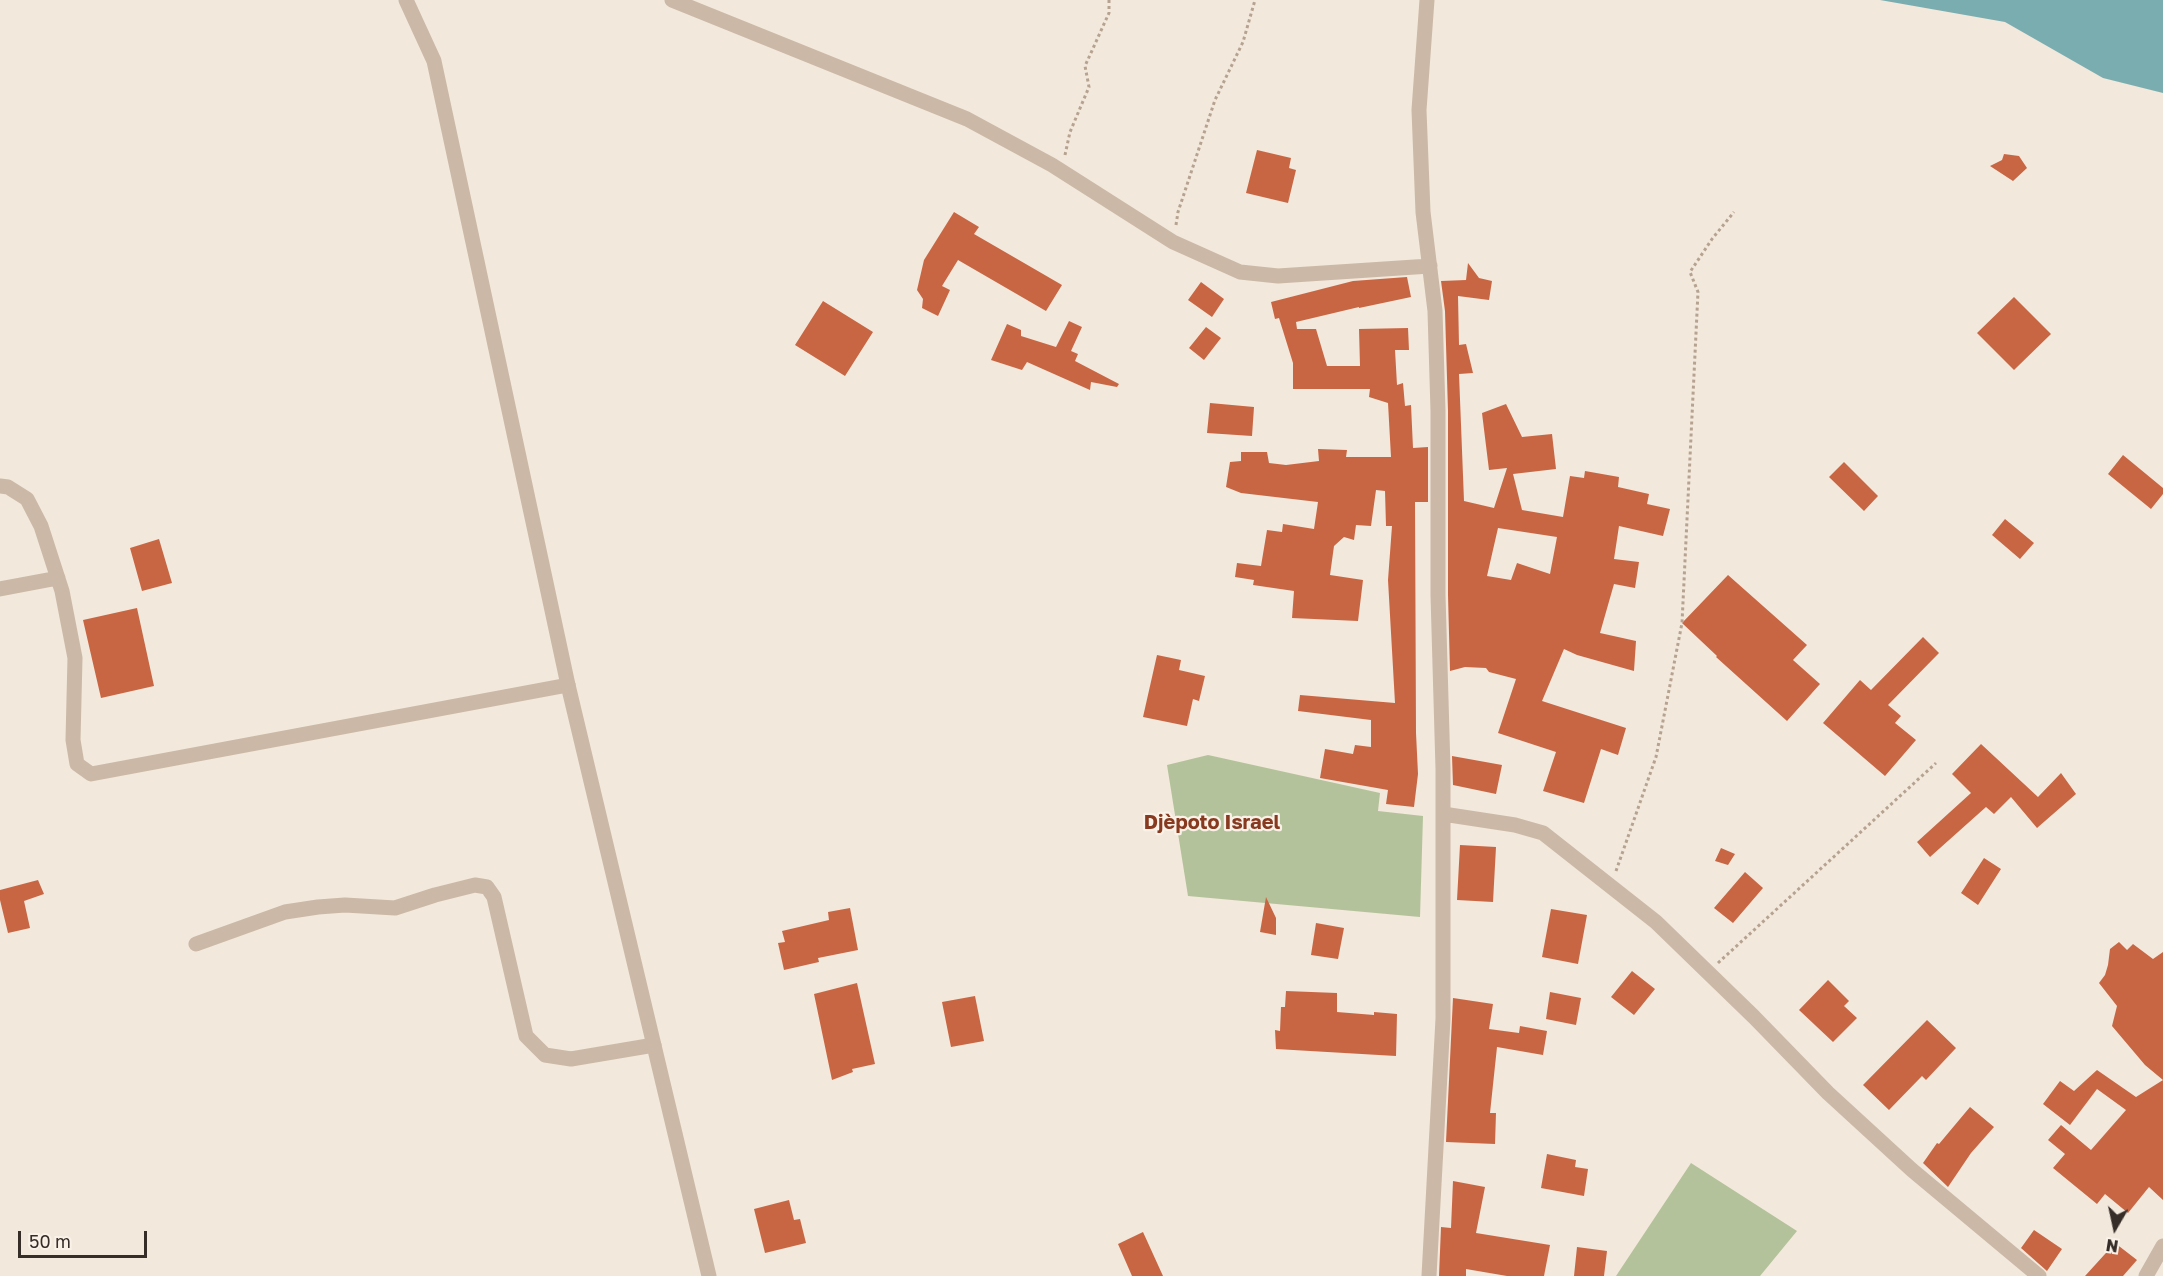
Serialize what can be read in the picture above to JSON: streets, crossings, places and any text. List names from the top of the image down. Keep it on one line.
{"districts":["Djèpoto Israel"],"scale_bar":"50 m","north":"bottom"}
